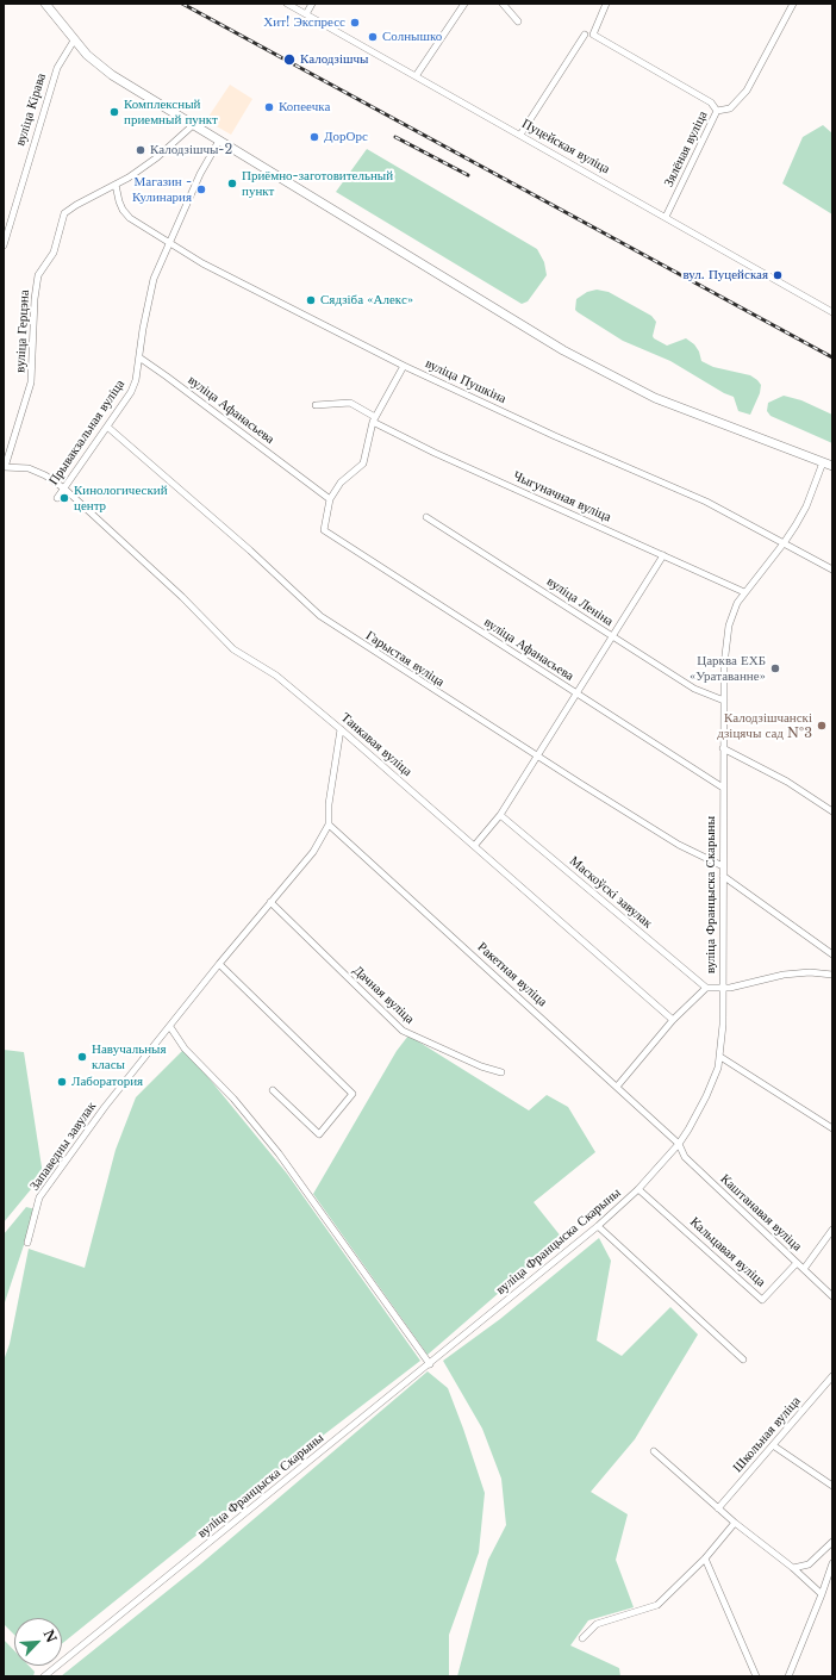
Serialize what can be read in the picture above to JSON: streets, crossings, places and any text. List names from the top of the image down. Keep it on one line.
{"streets":{"street":["вуліца Кірава","Пуцейская вуліца","Зялёная вуліца","вуліца Герцэна","вуліца Пушкіна","вуліца Афанасьева","Прывакзальная вуліца","Чыгуначная вуліца","вуліца Леніна","Гарыстая вуліца","Танкавая вуліца","Маскоўскі завулак","вуліца Францыска Скарыны","Ракетная вуліца","Дачная вуліца","Запаведны завулак","Каштанавая вуліца","Кальцавая вуліца","Школьная вуліца"]},"crossings":[["Пуцейская вуліца","Зялёная вуліца"],["вуліца Герцэна","вуліца Пушкіна"],["вуліца Герцэна","Танкавая вуліца"],["вуліца Пушкіна","Прывакзальная вуліца"],["вуліца Пушкіна","вуліца Францыска Скарыны"],["вуліца Афанасьева","Прывакзальная вуліца"],["вуліца Афанасьева","вуліца Францыска Скарыны"],["Прывакзальная вуліца","Гарыстая вуліца"],["Прывакзальная вуліца","Танкавая вуліца"],["Чыгуначная вуліца","вуліца Францыска Скарыны"],["вуліца Леніна","вуліца Францыска Скарыны"],["Гарыстая вуліца","вуліца Францыска Скарыны"],["вуліца Францыска Скарыны","Ракетная вуліца"],["вуліца Францыска Скарыны","Каштанавая вуліца"],["вуліца Францыска Скарыны","Кальцавая вуліца"],["Ракетная вуліца","Каштанавая вуліца"],["Каштанавая вуліца","Кальцавая вуліца"]],"places":["Хит! Экспресс","Солнышко","Калодзішчы","Копеечка","Комплексный приемный пункт","ДорОрс","Калодзішчы-2","Приёмно-заготовительный пункт","Магазин - Кулинария","вул. Пуцейская","Сядзіба «Алекс»","Кинологический центр","Царква ЕХБ «Уратаванне»","Калодзішчанскі дзіцячы сад №3","Навучальныя класы","Лаборатория"],"north":"top right"}
